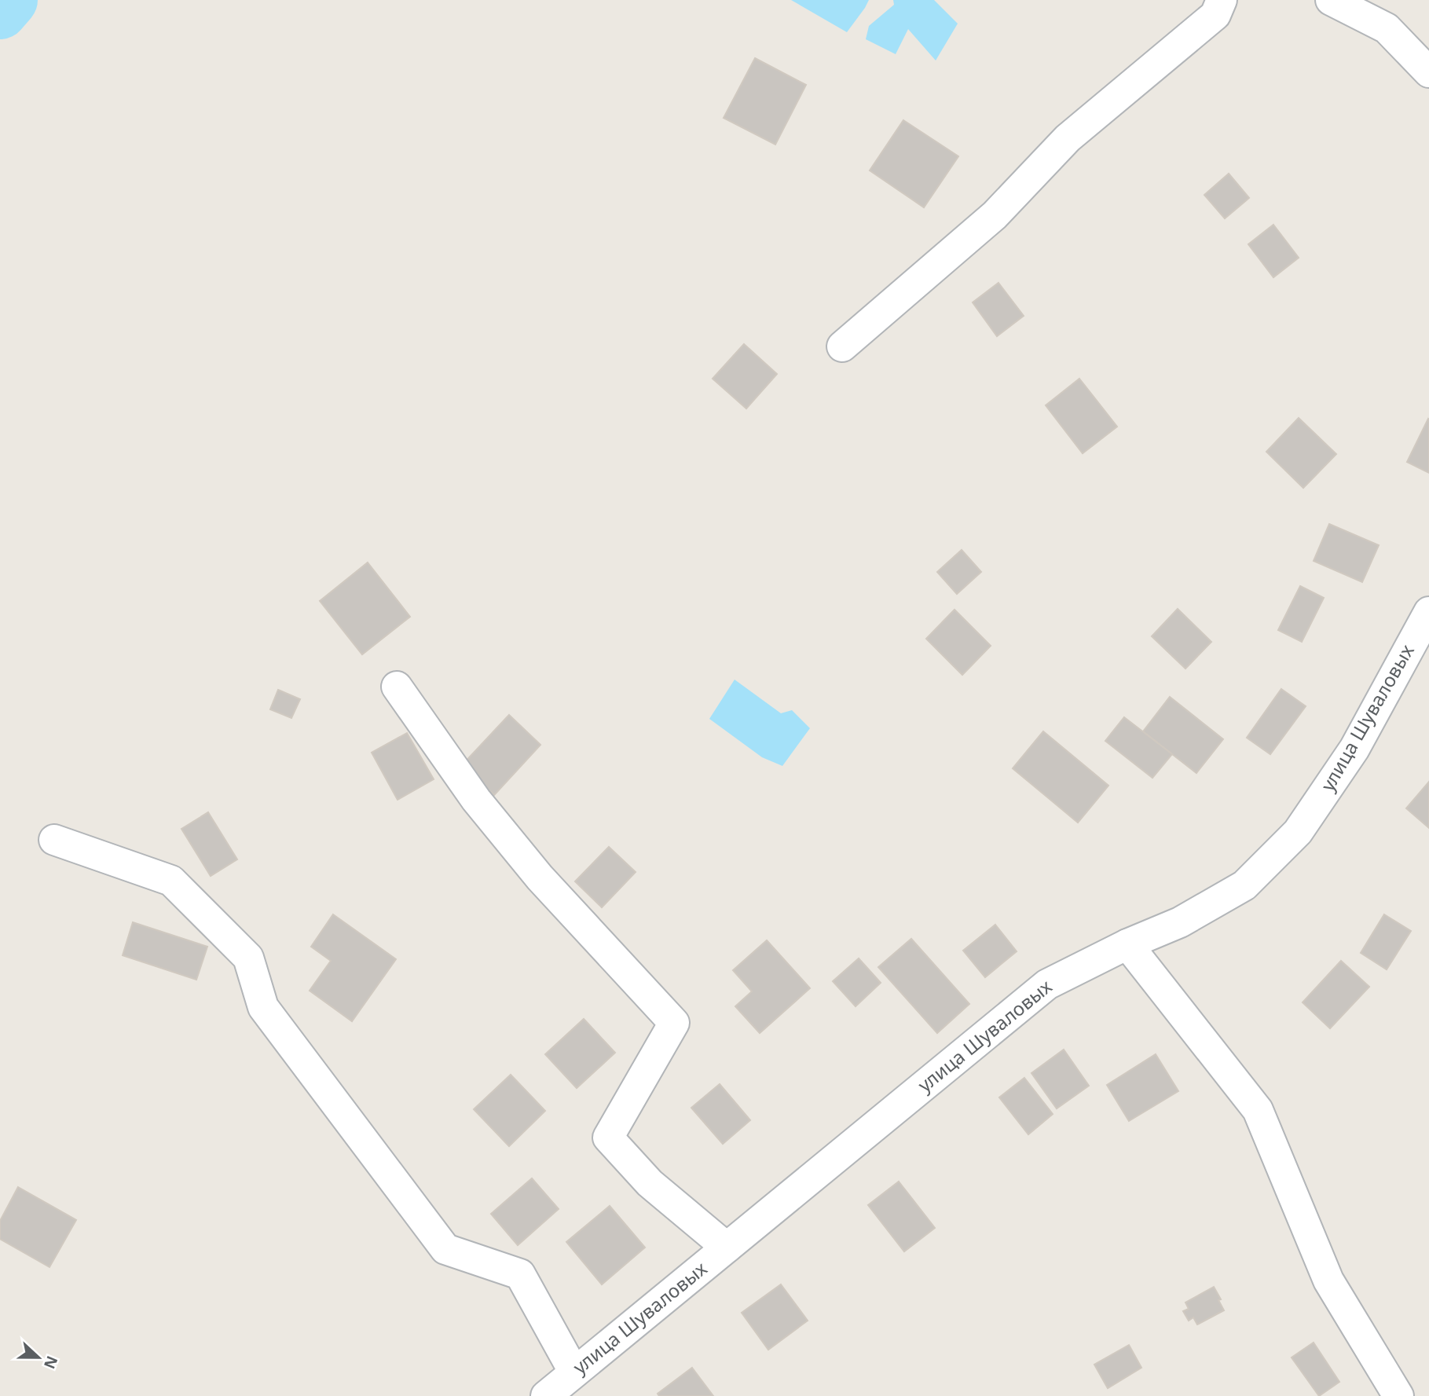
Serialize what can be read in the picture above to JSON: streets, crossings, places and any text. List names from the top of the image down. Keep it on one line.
{"streets":{"street":["улица Шуваловых"]},"north":"right"}
